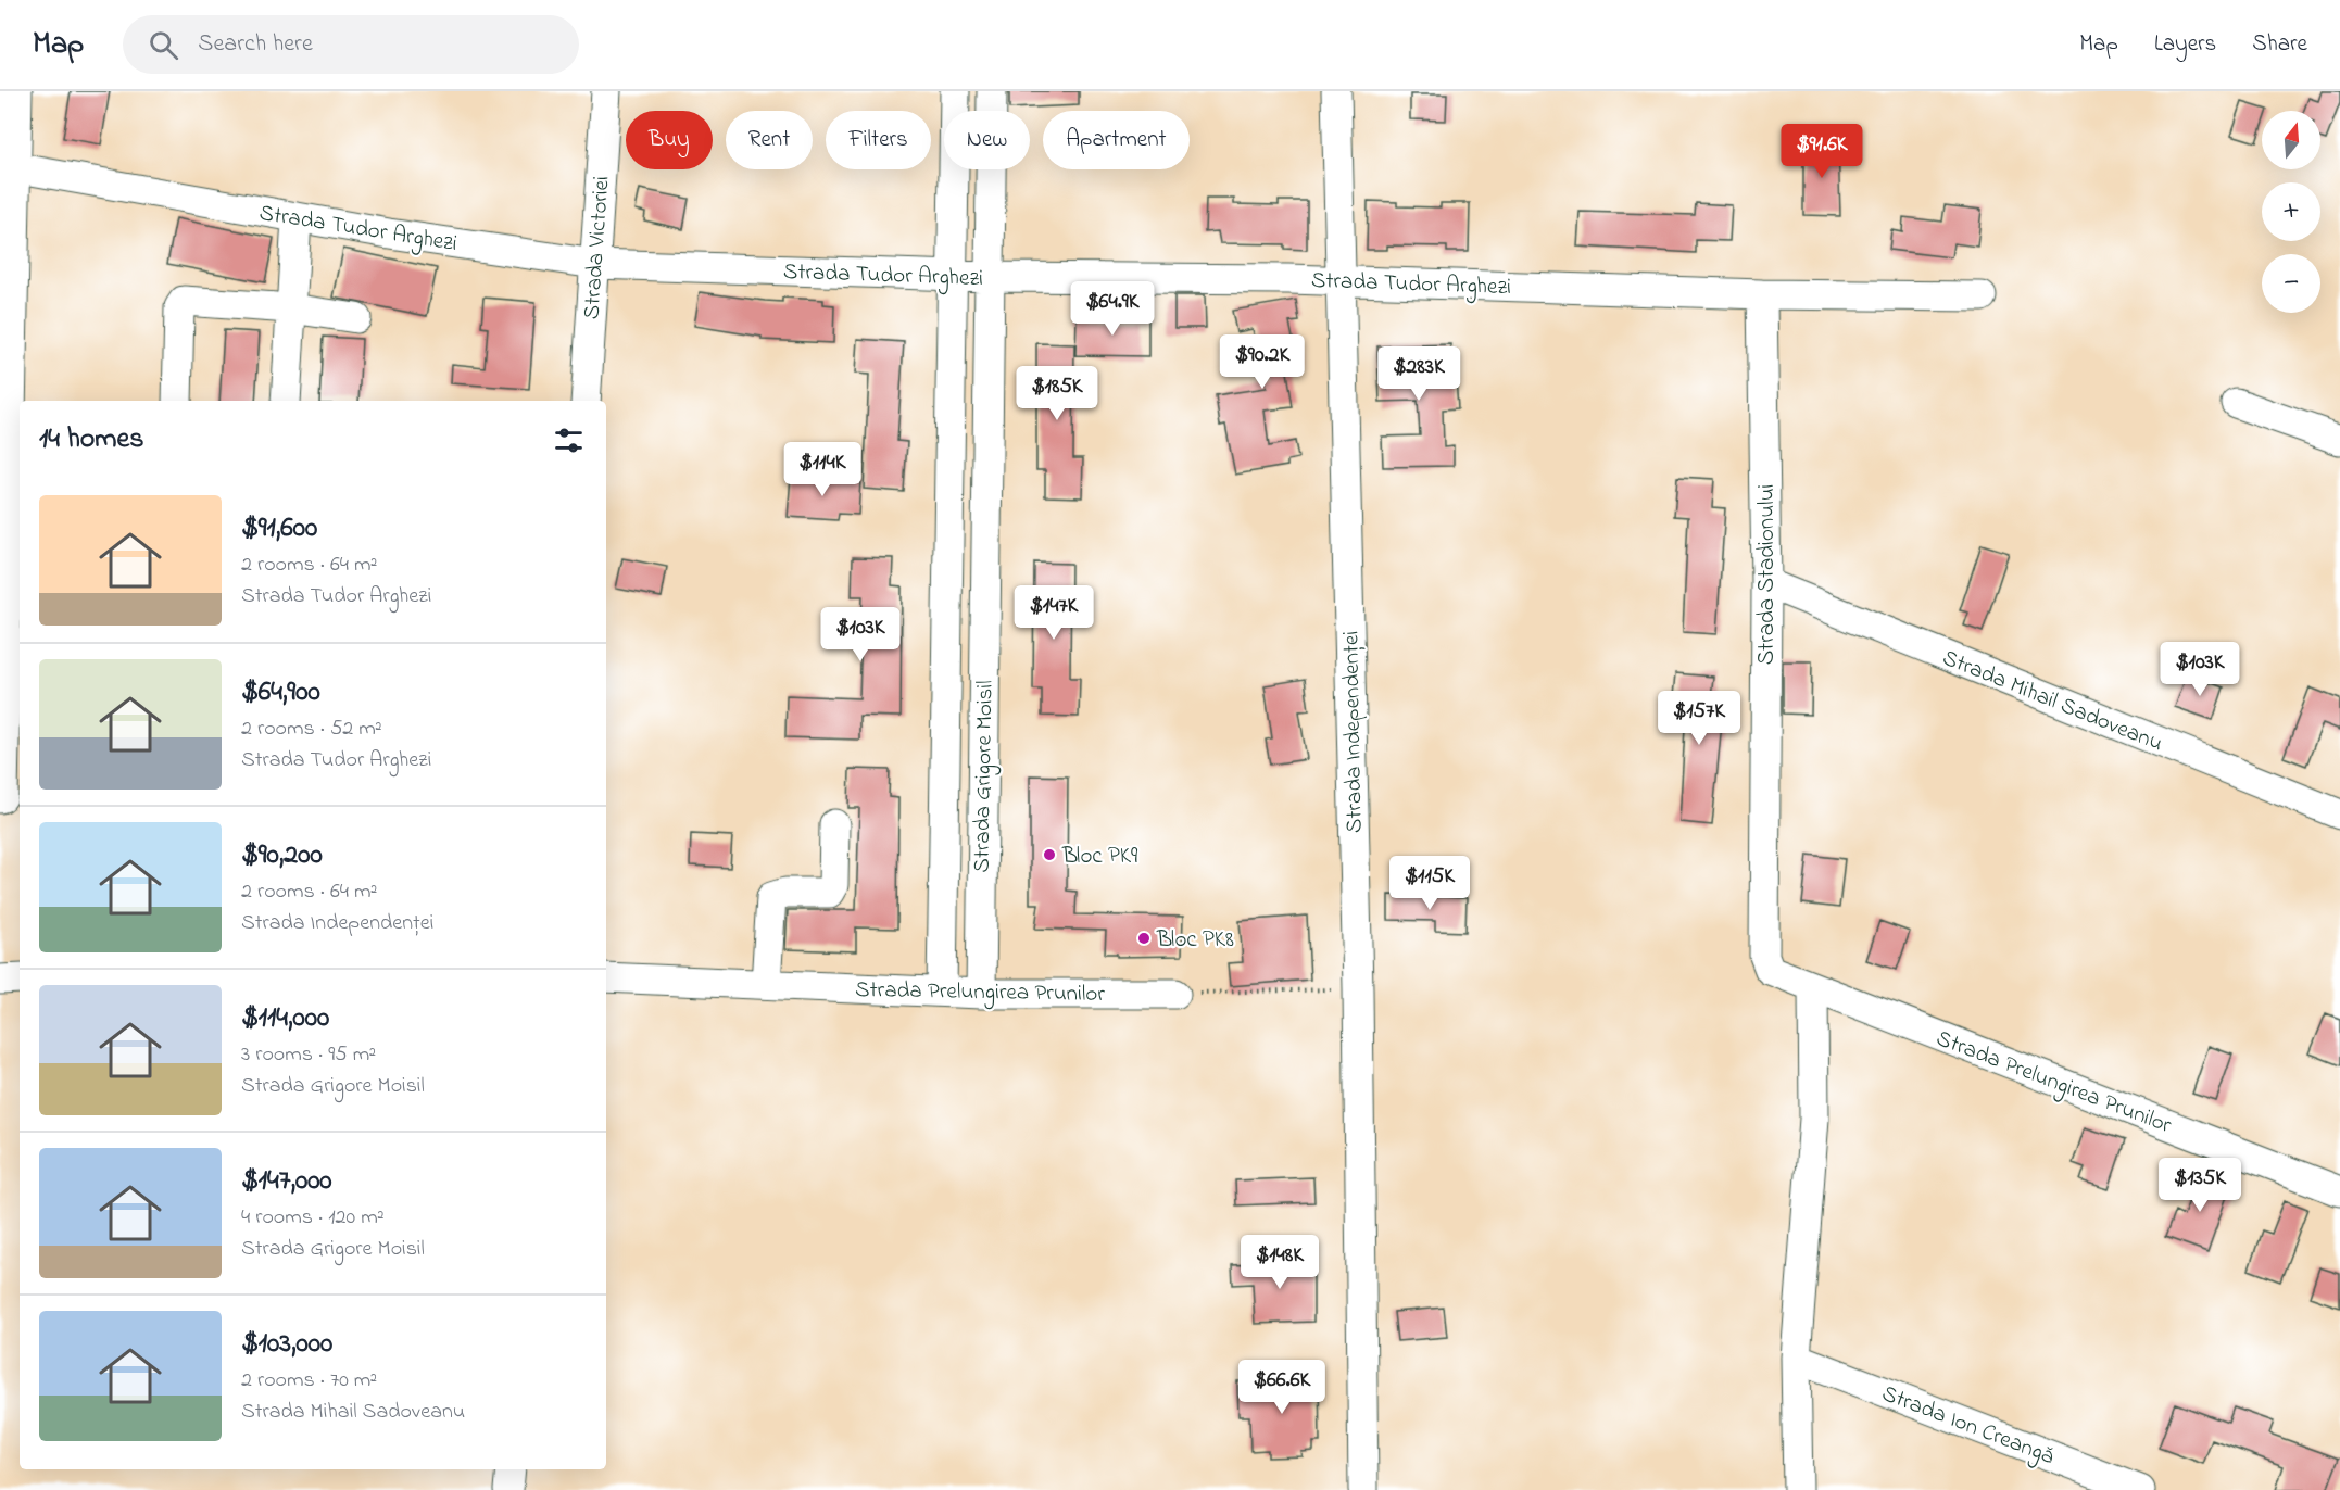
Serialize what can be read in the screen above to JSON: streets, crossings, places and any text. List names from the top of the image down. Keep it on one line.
{"streets":{"street":["Strada Tudor Arghezi","Strada Victoriei","Strada Stadionului","Strada Mihail Sadoveanu","Strada Independenței","Strada Grigore Moisil","Strada Prelungirea Prunilor","Strada Ion Creangă"]},"crossings":[["Strada Tudor Arghezi","Strada Victoriei"],["Strada Tudor Arghezi","Strada Stadionului"],["Strada Tudor Arghezi","Strada Independenței"],["Strada Tudor Arghezi","Strada Grigore Moisil"],["Strada Stadionului","Strada Mihail Sadoveanu"],["Strada Stadionului","Strada Prelungirea Prunilor"],["Strada Grigore Moisil","Strada Prelungirea Prunilor"]],"places":["Bloc PK9","Bloc PK8"],"north":"top","page":{"header":"Map","search":"Search here","nav":["Map","Layers","Share"],"map_buttons":["+","−"],"chip":["Buy","Rent","Filters","New","Apartment"],"price":["$91.6K","$64.9K","$90.2K","$283K","$185K","$114K","$147K","$103K","$103K","$157K","$115K","$135K","$148K","$66.6K"],"heading":"14 homes","list":[{"name":"$91,600","note":"2 rooms · 64 m² · Strada Tudor Arghezi"},{"name":"$64,900","note":"2 rooms · 52 m² · Strada Tudor Arghezi"},{"name":"$90,200","note":"2 rooms · 64 m² · Strada Independenței"},{"name":"$114,000","note":"3 rooms · 95 m² · Strada Grigore Moisil"},{"name":"$147,000","note":"4 rooms · 120 m² · Strada Grigore Moisil"},{"name":"$103,000","note":"2 rooms · 70 m² · Strada Mihail Sadoveanu"}]}}
